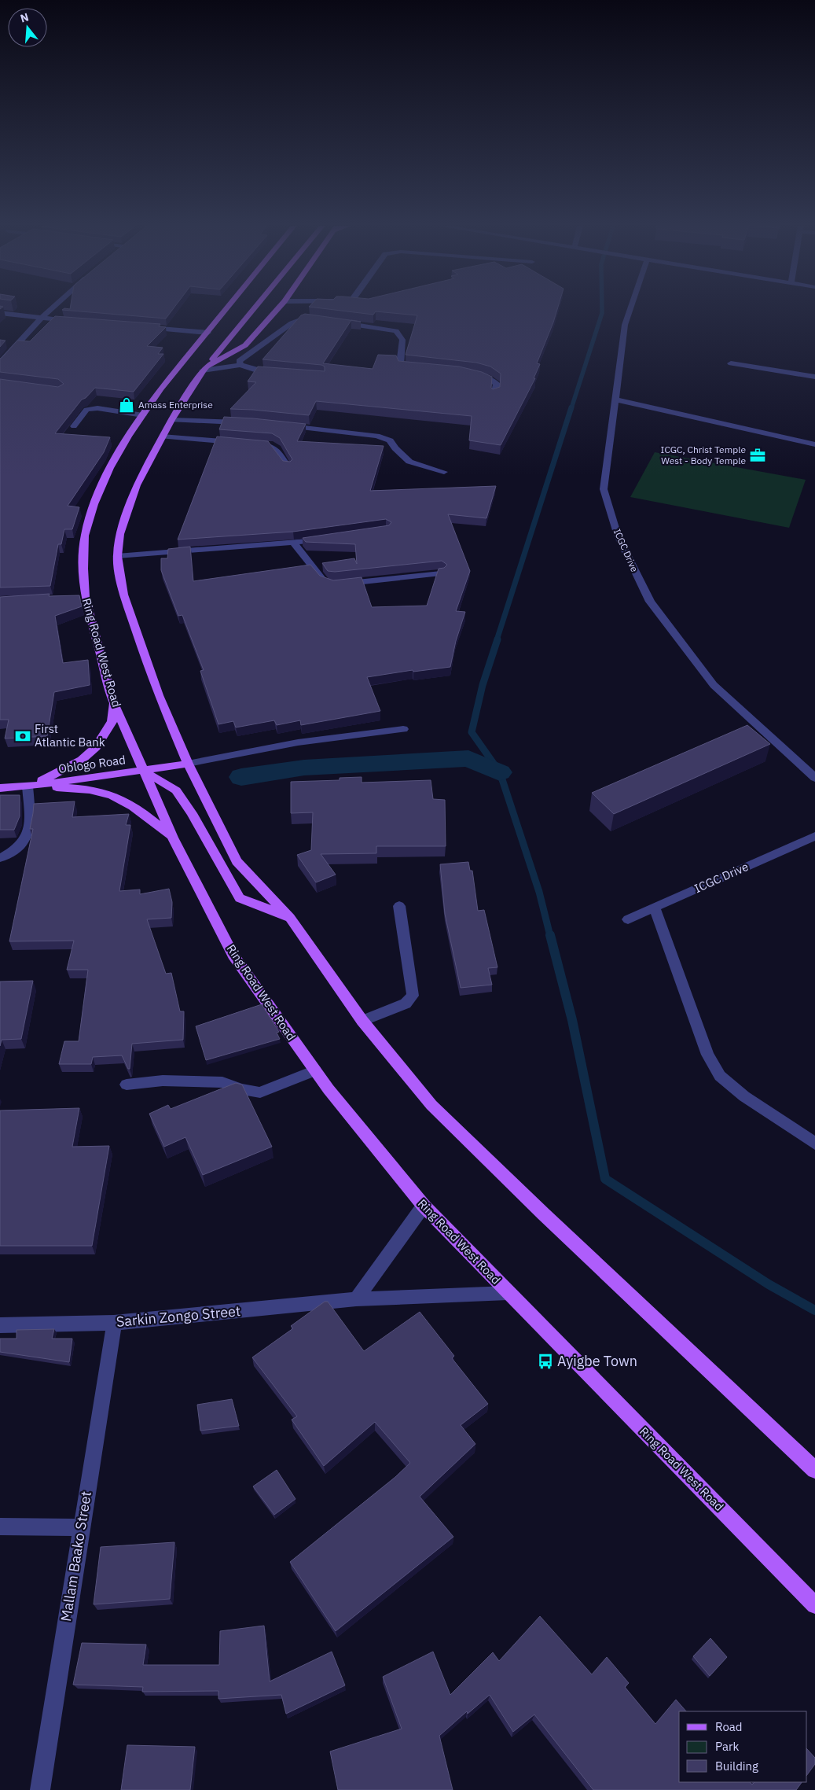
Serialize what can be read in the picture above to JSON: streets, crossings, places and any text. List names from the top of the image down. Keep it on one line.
{"streets":{"main road":["Ring Road West Road","Oblogo Road"],"street":["ICGC Drive","Sarkin Zongo Street","Mallam Baako Street"]},"crossings":[["Ring Road West Road","Oblogo Road"],["Ring Road West Road","Sarkin Zongo Street"],["Sarkin Zongo Street","Mallam Baako Street"]],"places":{"shop":["Amass Enterprise"],"office":["ICGC, Christ Temple West - Body Temple"],"bank":["First Atlantic Bank"],"bus stop":["Ayigbe Town"]},"legend":["Road","Park","Building"],"north":"top"}
